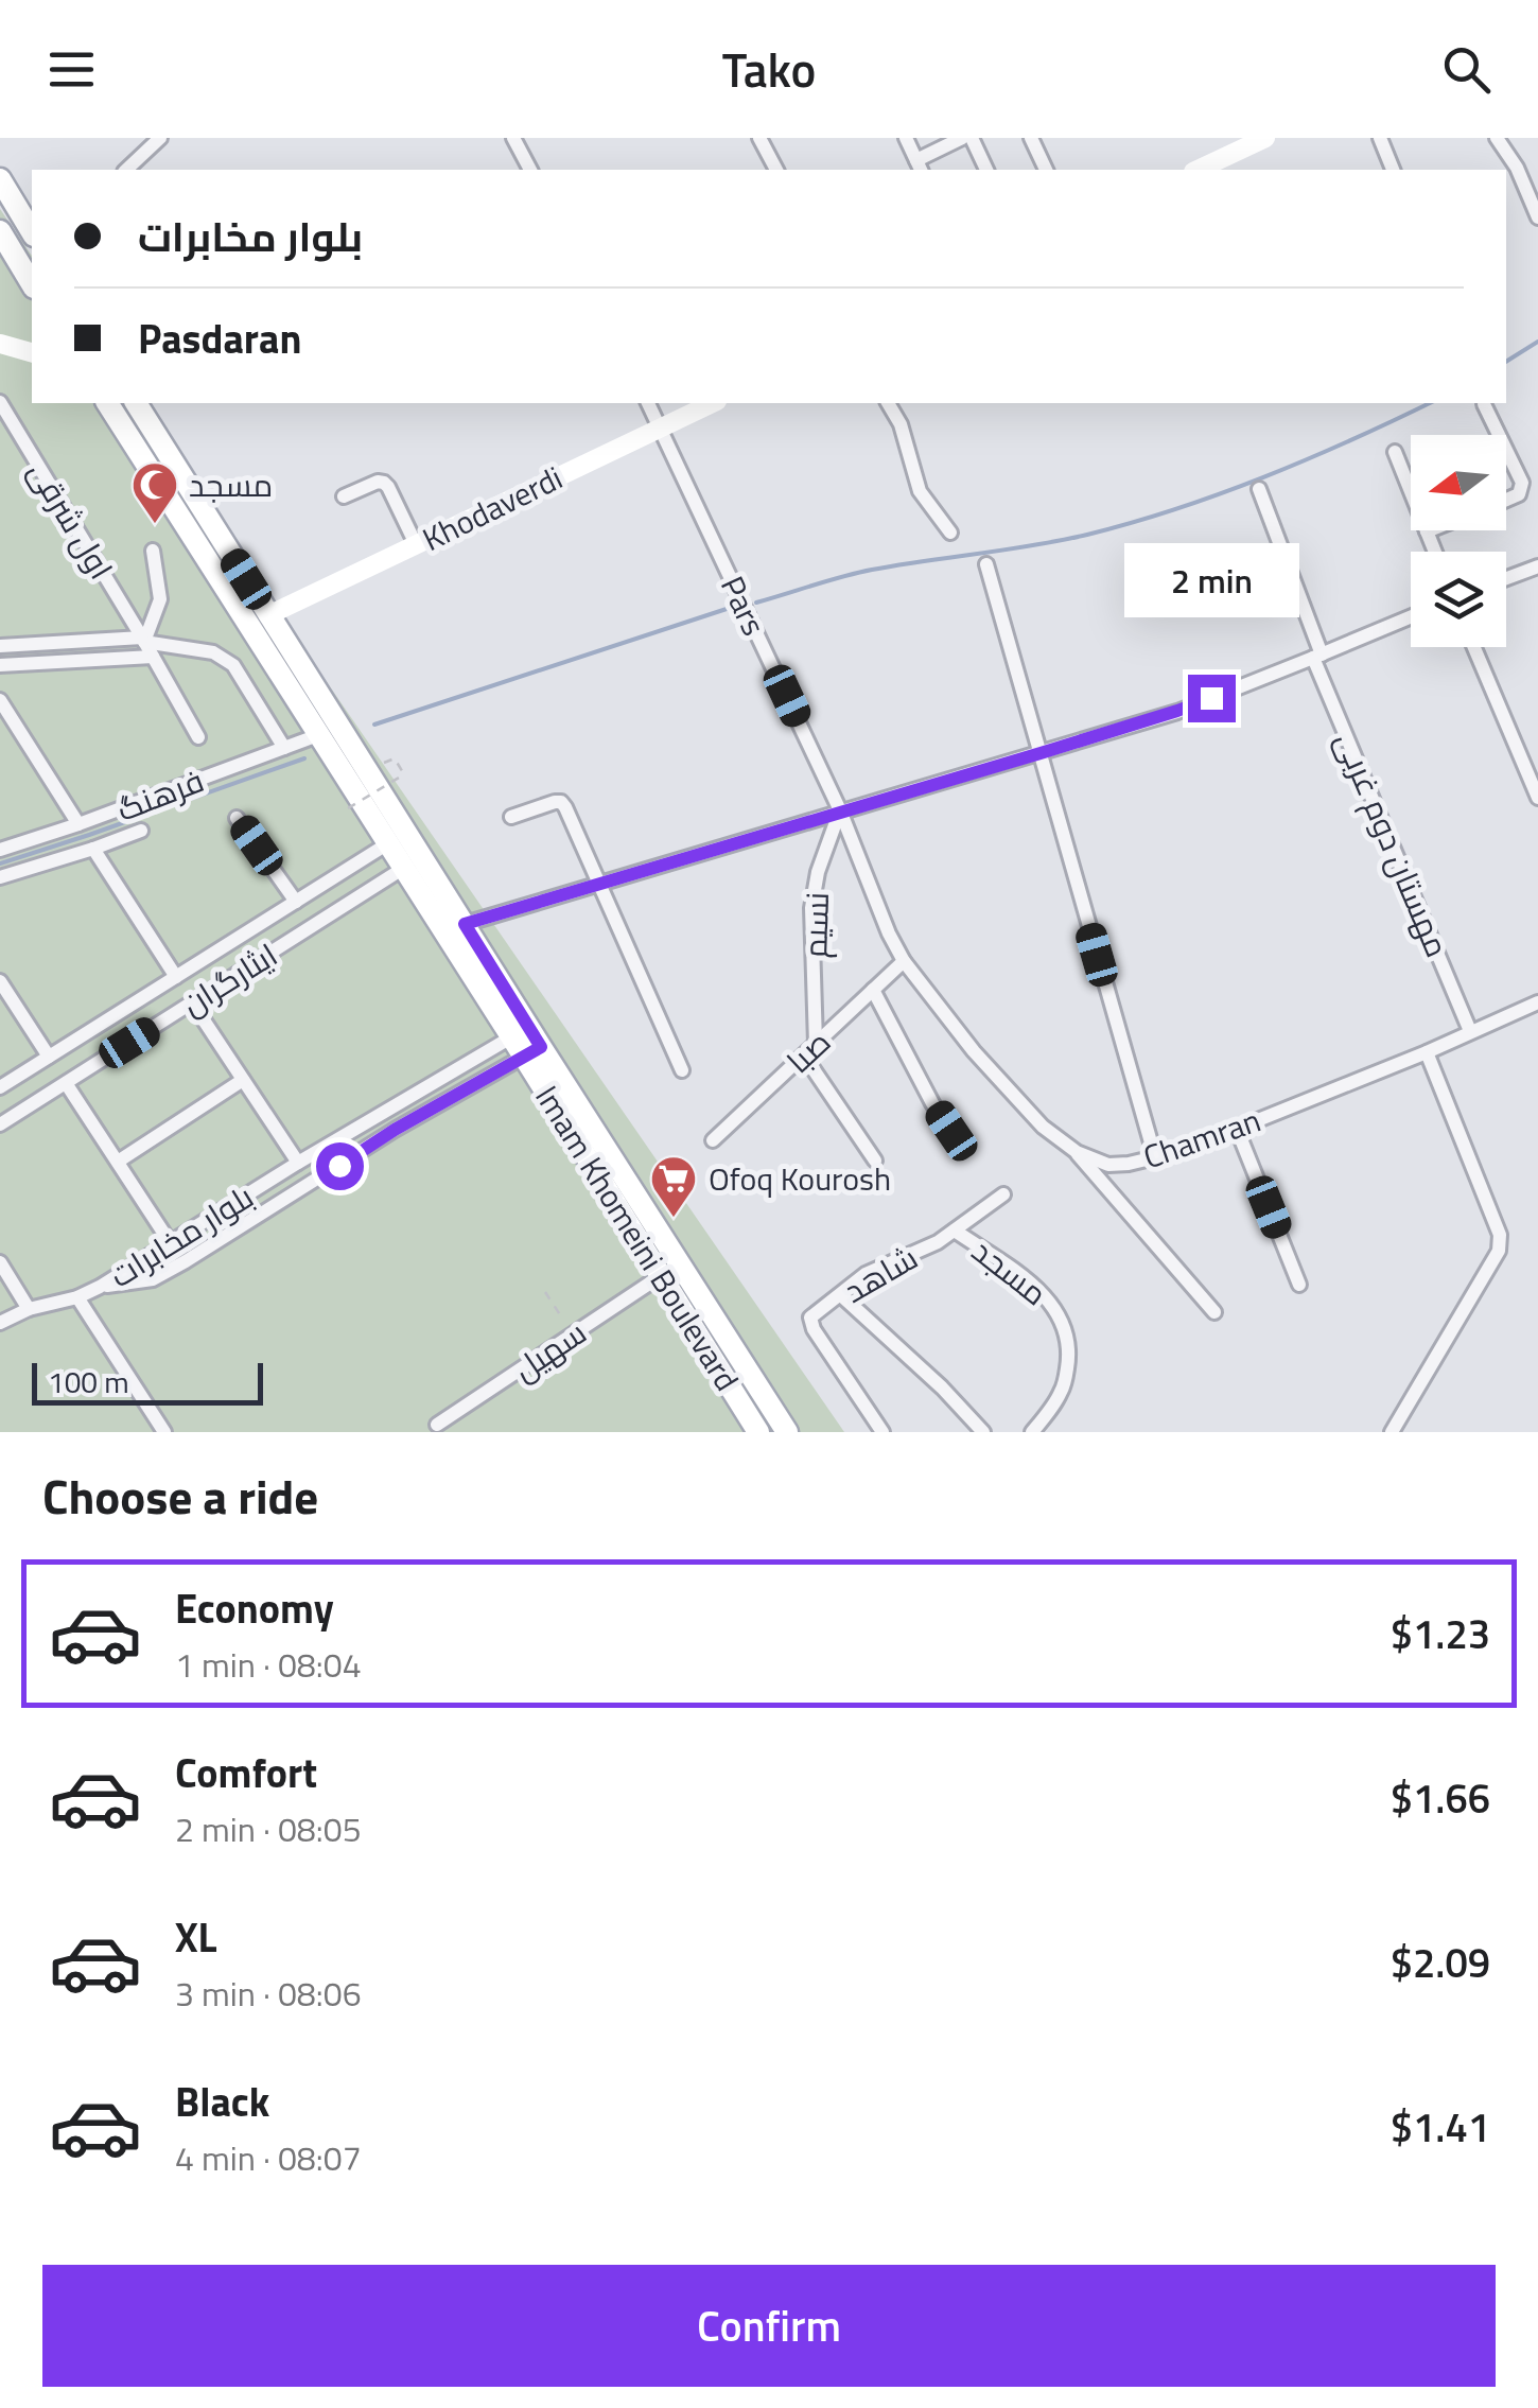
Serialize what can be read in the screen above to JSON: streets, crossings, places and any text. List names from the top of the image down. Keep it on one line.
{"streets":{"main road":["Imam Khomeini Boulevard"],"street":["Khodaverdi","اول شرقی","Pars","فرهنگ","مهستان دوم غربی","نسیم","ایثارگران","صبا","Chamran","بلوار مخابرات","مسجد","شاهد","سهیل"]},"crossings":[["Khodaverdi","Pars"],["Khodaverdi","Imam Khomeini Boulevard"],["Pars","نسیم"],["Pars","Chamran"],["فرهنگ","Imam Khomeini Boulevard"],["مهستان دوم غربی","Chamran"],["نسیم","صبا"],["نسیم","Chamran"],["ایثارگران","Imam Khomeini Boulevard"],["صبا","Chamran"],["بلوار مخابرات","Imam Khomeini Boulevard"],["Imam Khomeini Boulevard","سهیل"],["مسجد","شاهد"]],"places":{"mosque":["مسجد"],"supermarket":["Ofoq Kourosh"]},"scale_bar":"100 m","north":"left","page":{"header":"Tako","banner":["بلوار مخابرات","Pasdaran"],"bubble":"2 min","scale":"100 m","heading":"Choose a ride","list":[{"name":"Economy","note":"1 min · 08:04","value":"$1.23"},{"name":"Comfort","note":"2 min · 08:05","value":"$1.66"},{"name":"XL","note":"3 min · 08:06","value":"$2.09"},{"name":"Black","note":"4 min · 08:07","value":"$1.41"}],"buttons":"Confirm"}}
